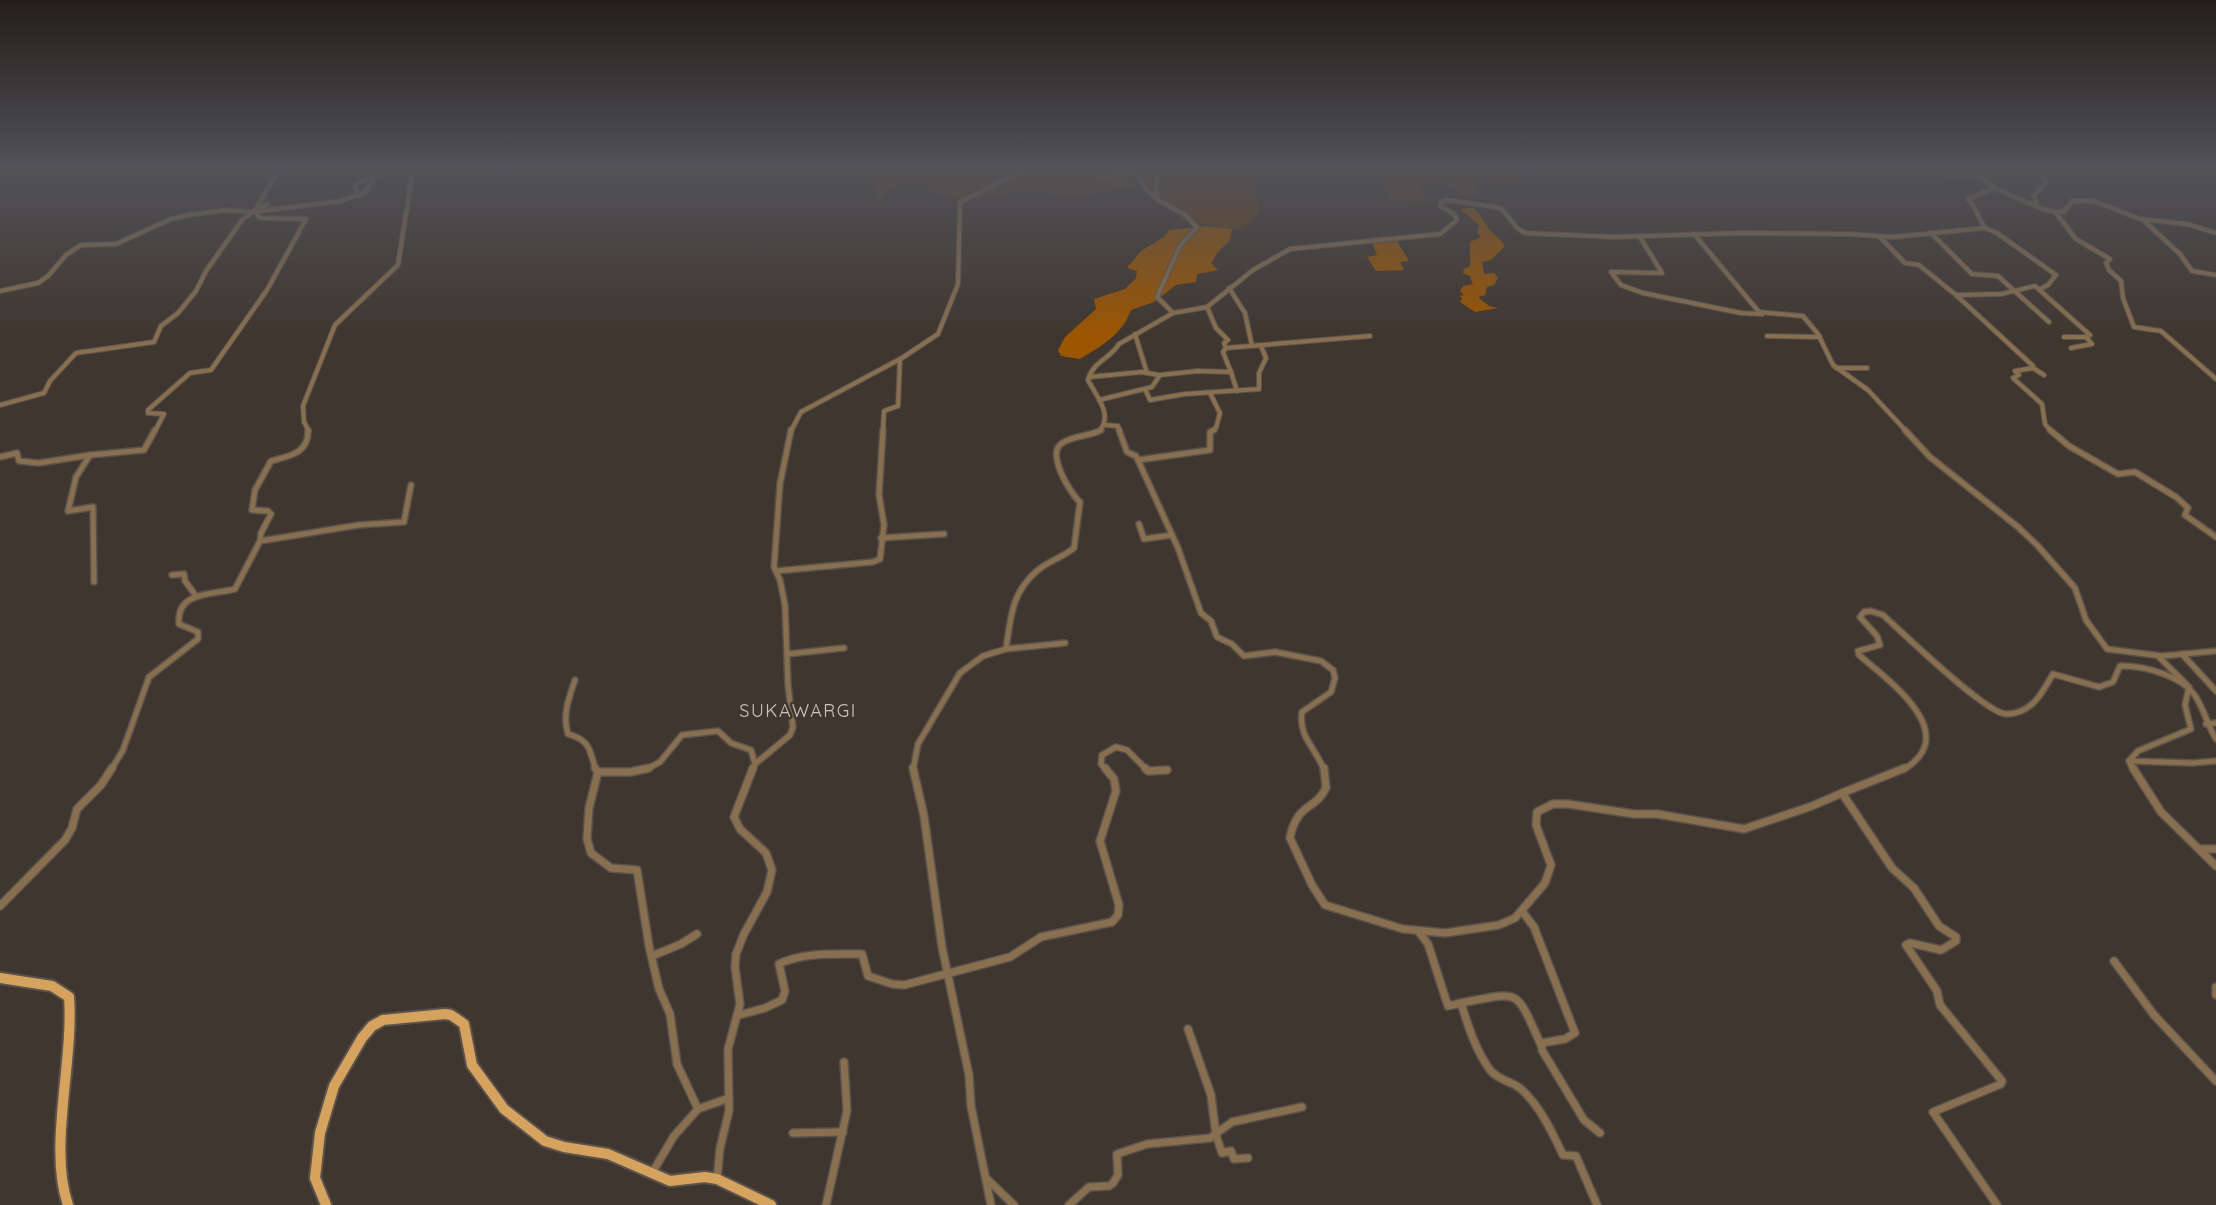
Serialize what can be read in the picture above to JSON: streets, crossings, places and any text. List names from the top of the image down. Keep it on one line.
{"districts":["SUKAWARGI"]}
